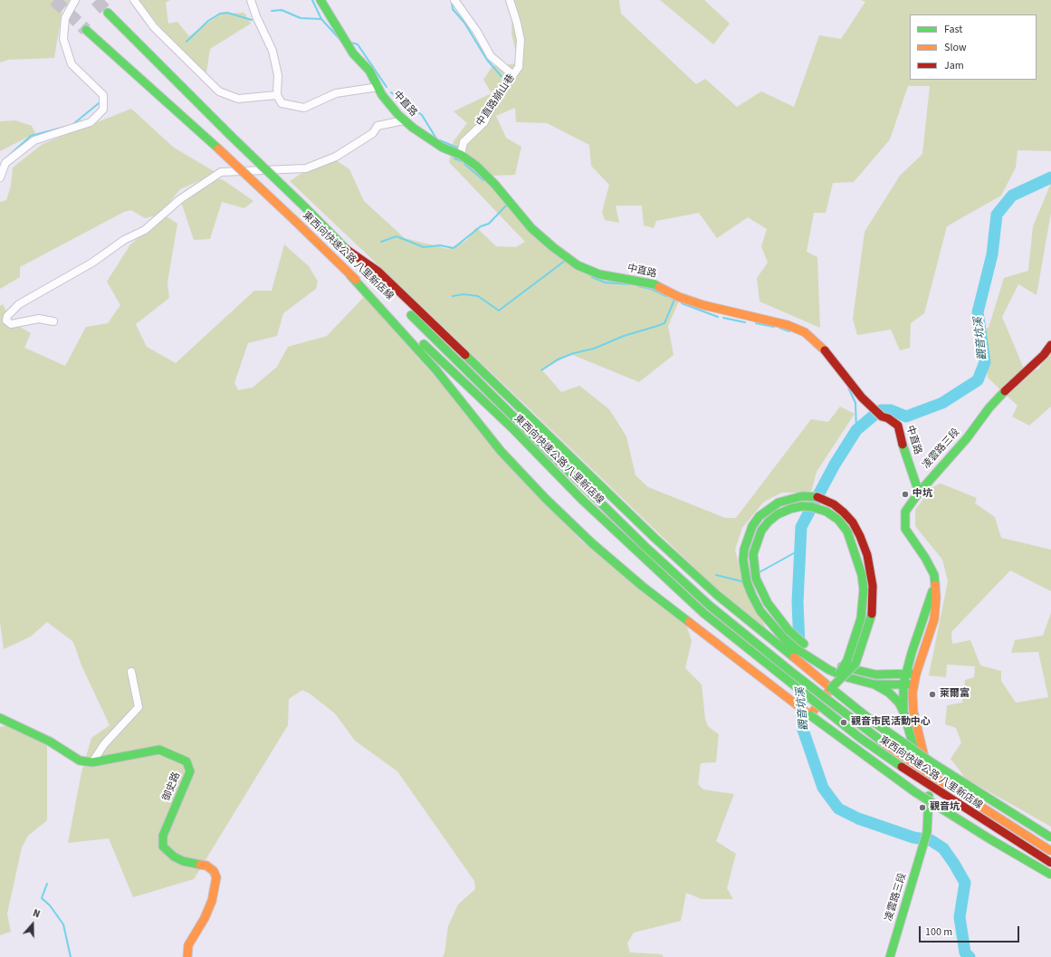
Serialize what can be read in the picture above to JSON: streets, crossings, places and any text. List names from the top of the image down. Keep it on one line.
{"streets":{"main road":["中直路","東西向快速公路 八里新店線","凌雲路三段","御史路"],"street":["中直路崩山巷"]},"crossings":[["中直路崩山巷","中直路"],["中直路","凌雲路三段"]],"water":["觀音坑溪"],"places":["中坑","萊爾富","觀音市民活動中心","觀音坑"],"legend":["Fast","Slow","Jam"],"scale_bar":"100 m","north":"top"}
